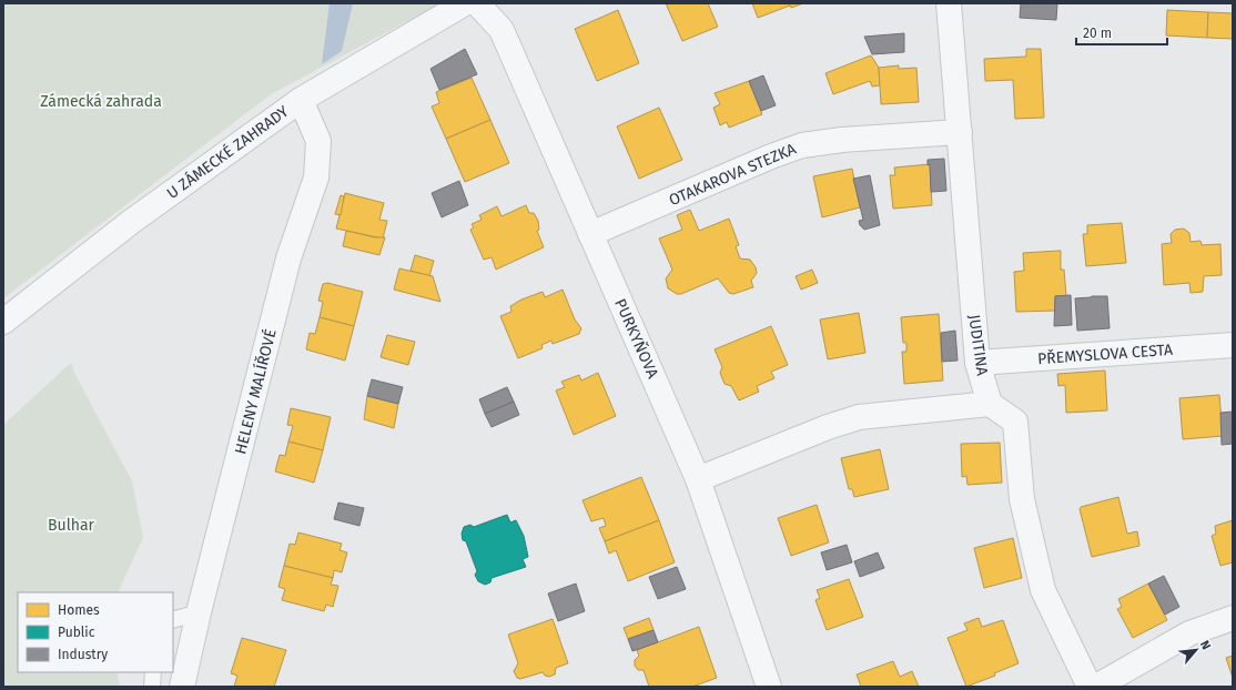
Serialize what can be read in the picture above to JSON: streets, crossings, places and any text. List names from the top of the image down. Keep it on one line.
{"streets":{"street":["U ZÁMECKÉ ZAHRADY","OTAKAROVA STEZKA","PURKYŇOVA","JUDITINA","PŘEMYSLOVA CESTA","HELENY MALÍŘOVÉ"]},"crossings":[["U ZÁMECKÉ ZAHRADY","HELENY MALÍŘOVÉ"],["OTAKAROVA STEZKA","PURKYŇOVA"],["OTAKAROVA STEZKA","JUDITINA"],["JUDITINA","PŘEMYSLOVA CESTA"]],"parks":["Zámecká zahrada","Bulhar"],"legend":["Homes","Public","Industry"],"scale_bar":"20 m","north":"top right"}
